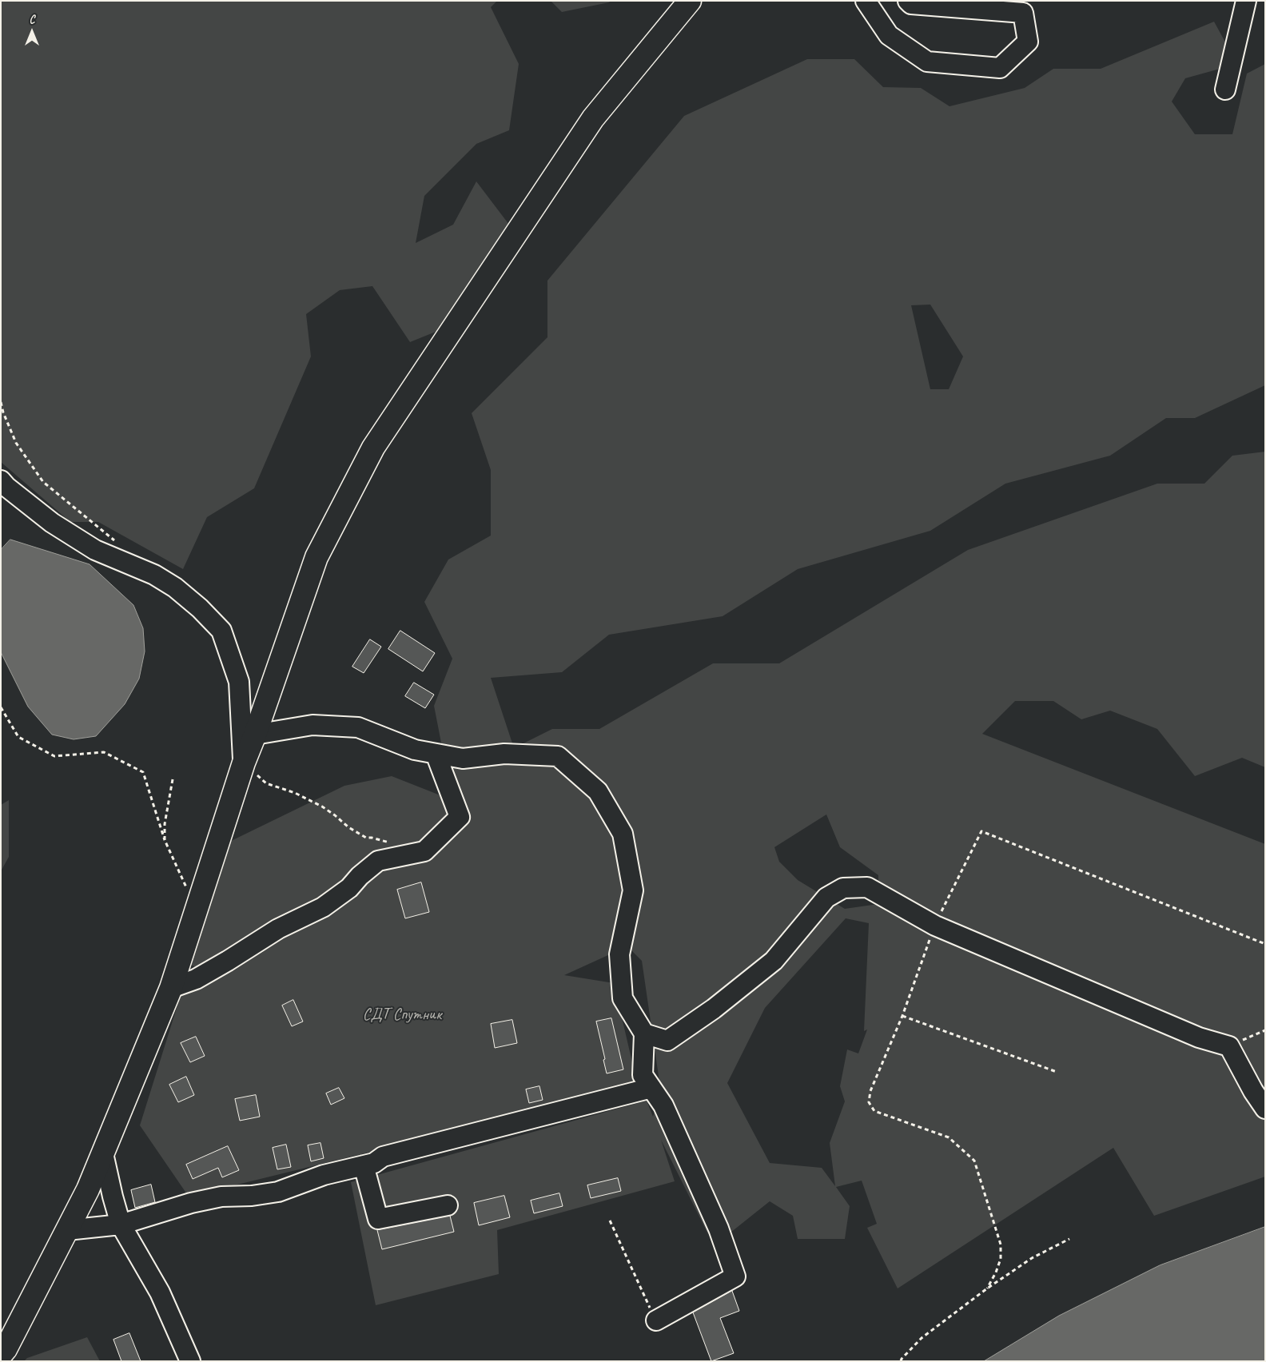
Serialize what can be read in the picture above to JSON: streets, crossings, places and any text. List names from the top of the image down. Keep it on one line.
{"parks":["СДТ Спутник"],"north":"top"}
